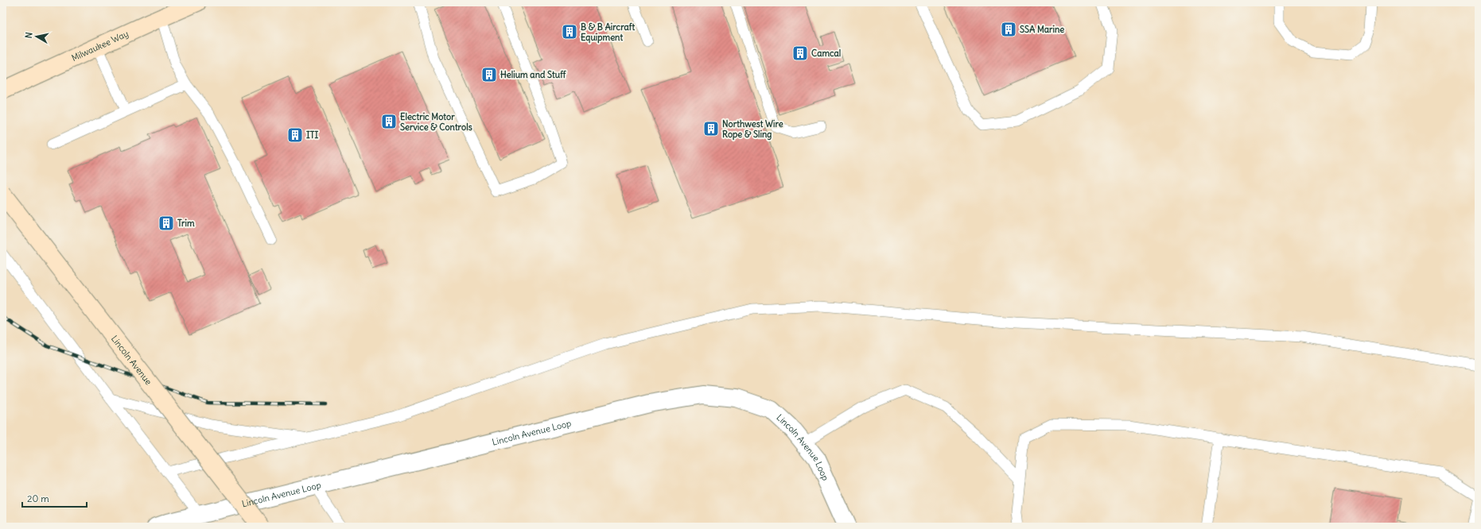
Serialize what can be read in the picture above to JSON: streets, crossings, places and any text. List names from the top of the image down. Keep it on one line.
{"streets":{"street":["Milwaukee Way","Lincoln Avenue","Lincoln Avenue Loop"]},"places":{"building":["SSA Marine","B & B Aircraft Equipment","Camcal","Helium and Stuff","Electric Motor Service & Controls","Northwest Wire Rope & Sling","ITI","Trim"]},"scale_bar":"20 m","north":"left"}
